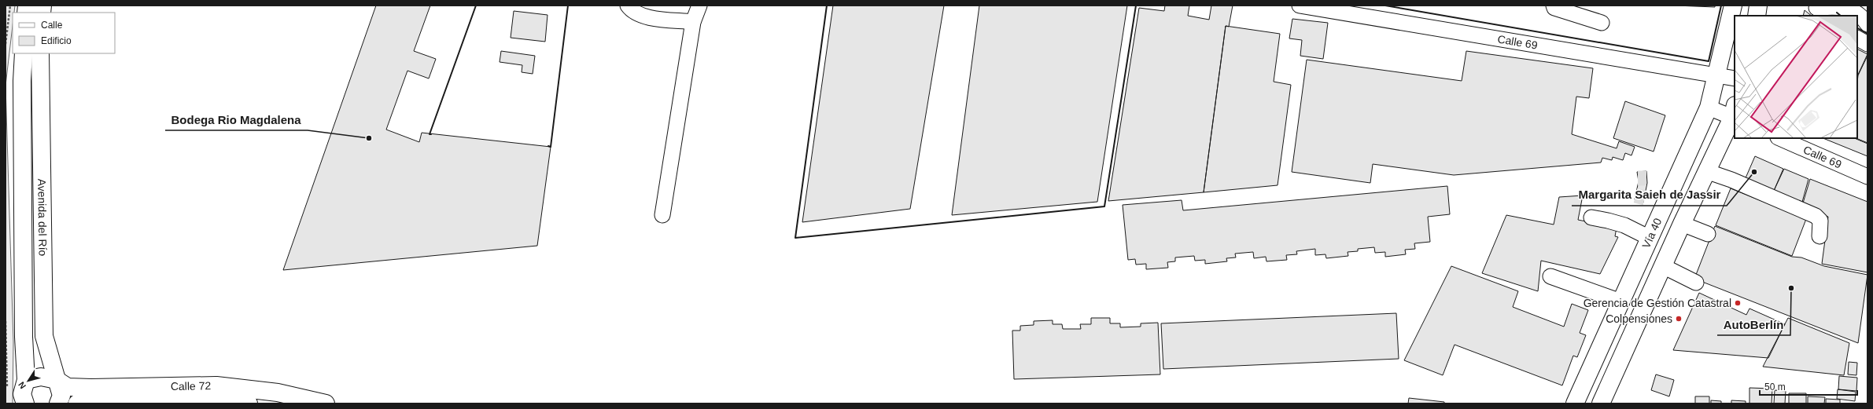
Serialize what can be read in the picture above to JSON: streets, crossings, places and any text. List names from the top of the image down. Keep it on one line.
{"streets":{"main road":["Avenida del Río","Vía 40","Calle 72"],"street":["Calle 69"]},"crossings":[["Calle 69","Vía 40"],["Avenida del Río","Calle 72"]],"places":["Bodega Rio Magdalena","Margarita Saieh de Jassir","AutoBerlín","Gerencia de Gestión Catastral","Colpensiones"],"legend":["Calle","Edificio"],"scale_bar":"50 m","north":"bottom left"}
